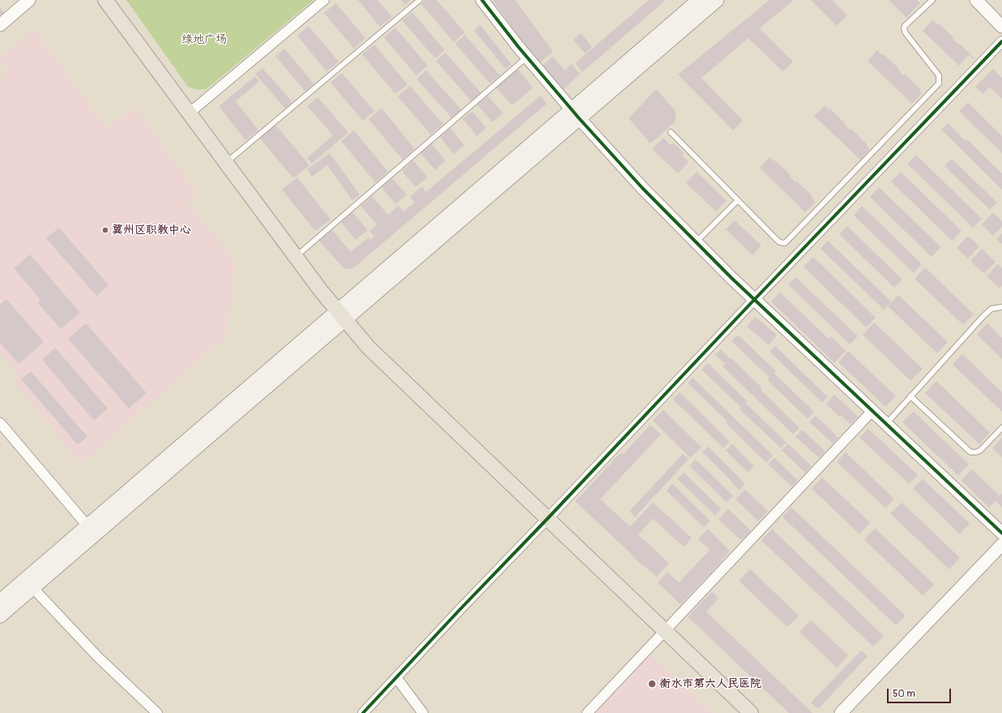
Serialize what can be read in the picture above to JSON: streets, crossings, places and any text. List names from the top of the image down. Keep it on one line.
{"parks":["绿地广场"],"places":["冀州区职教中心","衡水市第六人民医院"],"scale_bar":"50 m"}
